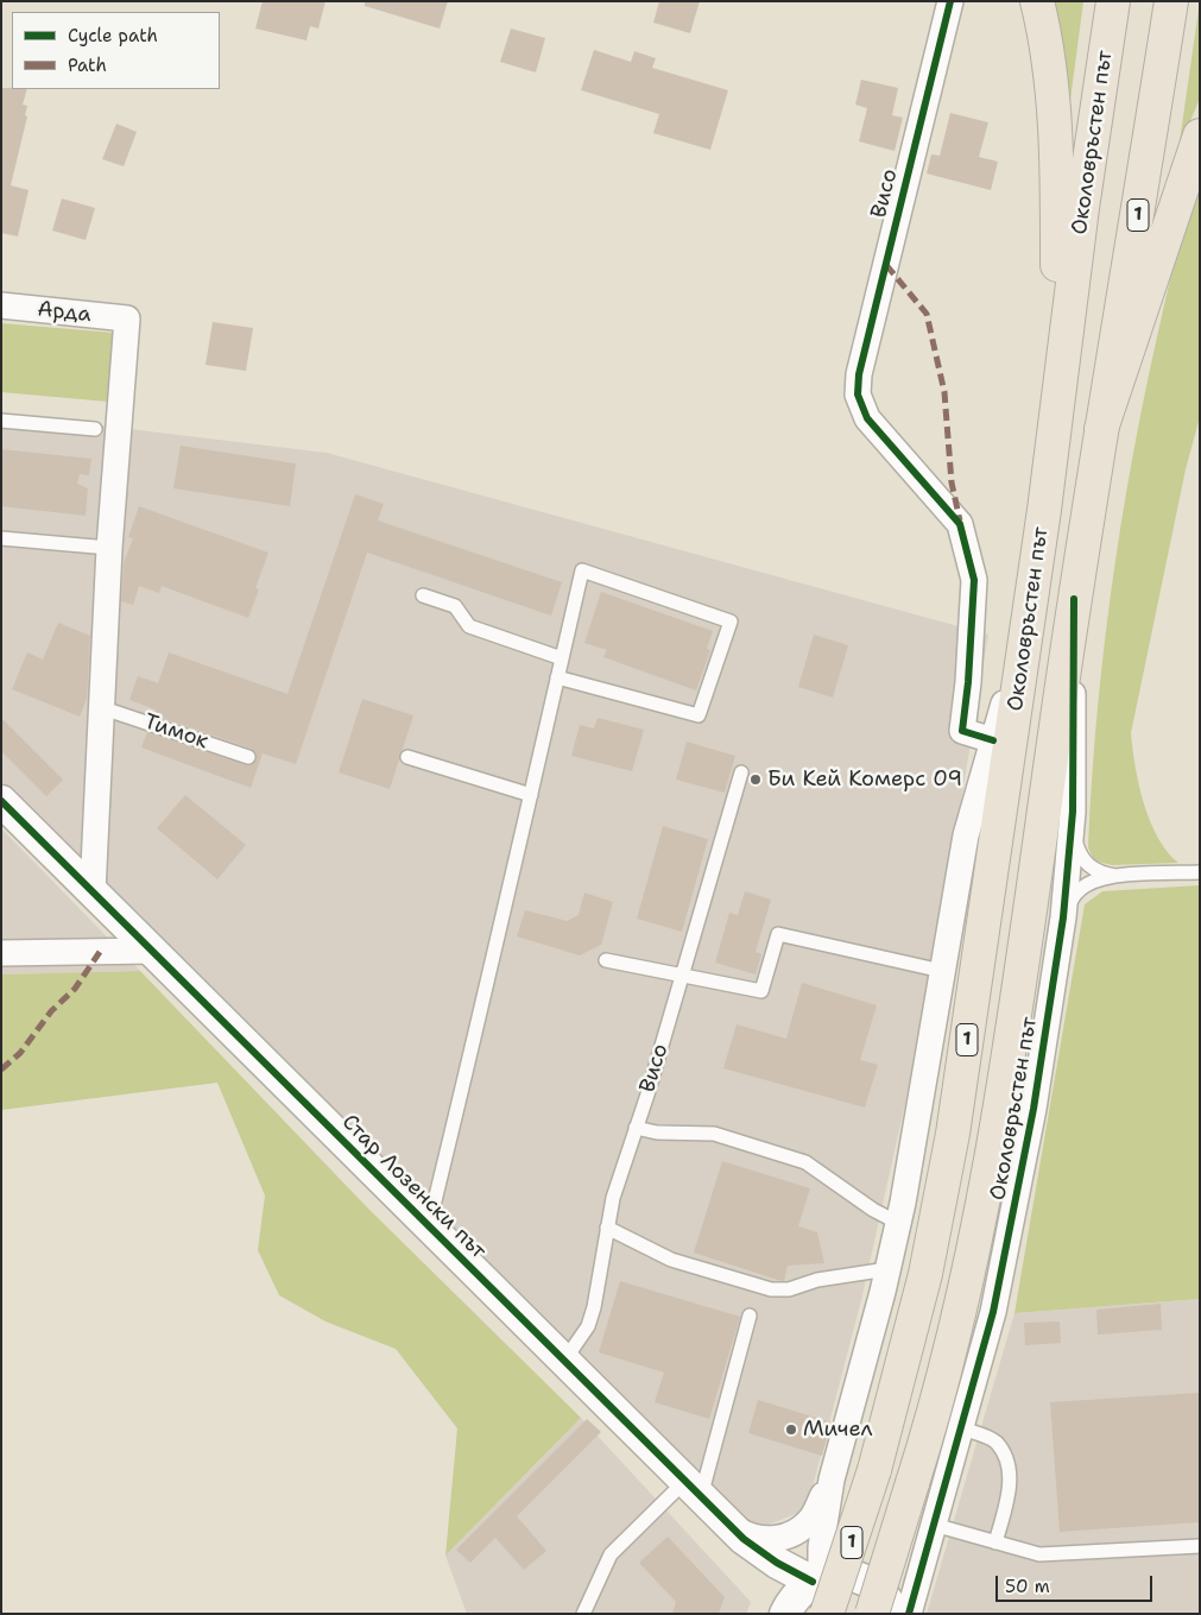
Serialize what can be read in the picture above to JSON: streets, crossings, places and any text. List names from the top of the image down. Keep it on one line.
{"streets":{"highway":["Околовръстен път","1"],"street":["Висо","Арда","Стар Лозенски път"],"lane":["Тимок"]},"crossings":[["Висо","Стар Лозенски път"]],"places":["Би Кей Комерс 09","Мичел"],"legend":["Cycle path","Path"],"scale_bar":"50 m"}
